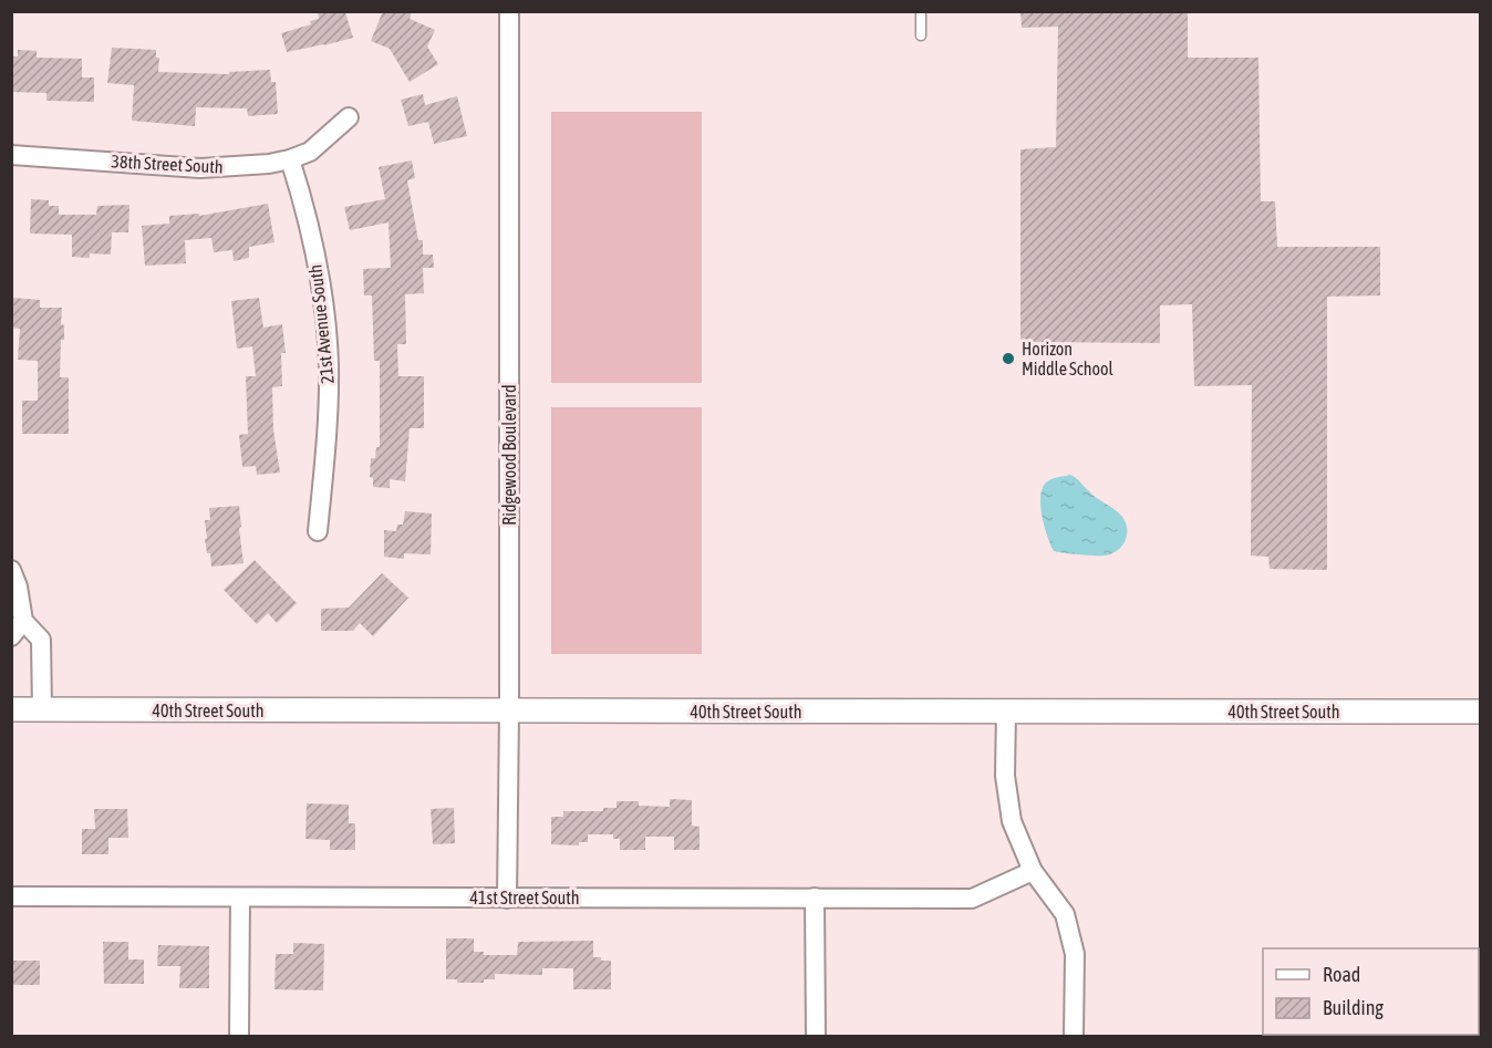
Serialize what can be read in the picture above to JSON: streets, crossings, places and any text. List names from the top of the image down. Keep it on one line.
{"streets":{"street":["38th Street South","21st Avenue South","Ridgewood Boulevard","40th Street South","41st Street South"]},"crossings":[["38th Street South","21st Avenue South"],["Ridgewood Boulevard","40th Street South"],["Ridgewood Boulevard","41st Street South"]],"places":["Horizon Middle School"],"legend":["Road","Building"]}
